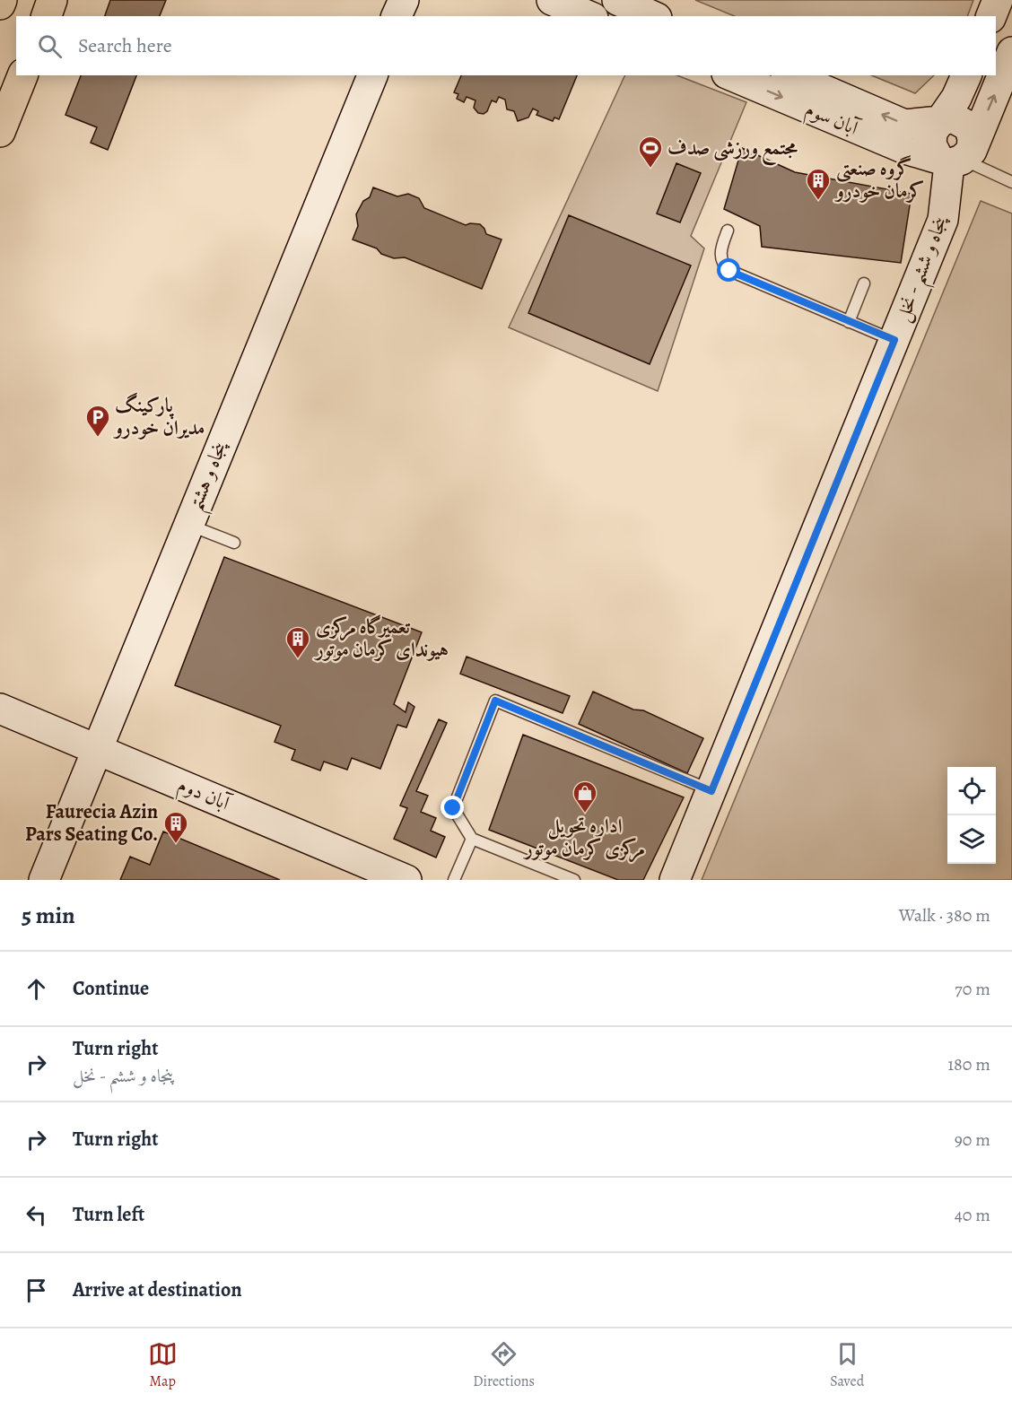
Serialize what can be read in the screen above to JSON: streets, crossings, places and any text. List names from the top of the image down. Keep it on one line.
{"streets":{"street":["آبان سوم","پنجاه و ششم - نخل","پنجاه و هشتم","آبان دوم"]},"crossings":[["آبان سوم","پنجاه و ششم - نخل"],["پنجاه و هشتم","آبان دوم"]],"places":{"sports":["مجتمع ورزشی صدف"],"building":["گروه صنعتی کرمان خودرو","تعمیرگاه مرکزی هیوندای کرمان موتور","Faurecia Azin Pars Seating Co."],"parking":["پارکینگ مدیران خودرو"],"shop":["اداره تحویل مرکزی کرمان موتور"]},"page":{"search":"Search here","heading":["5 min","Walk · 380 m"],"list":[["Continue","70 m"],["Turn right","پنجاه و ششم - نخل","180 m"],["Turn right","90 m"],["Turn left","40 m"],"Arrive at destination"],"nav":["Map","Directions","Saved"]}}
